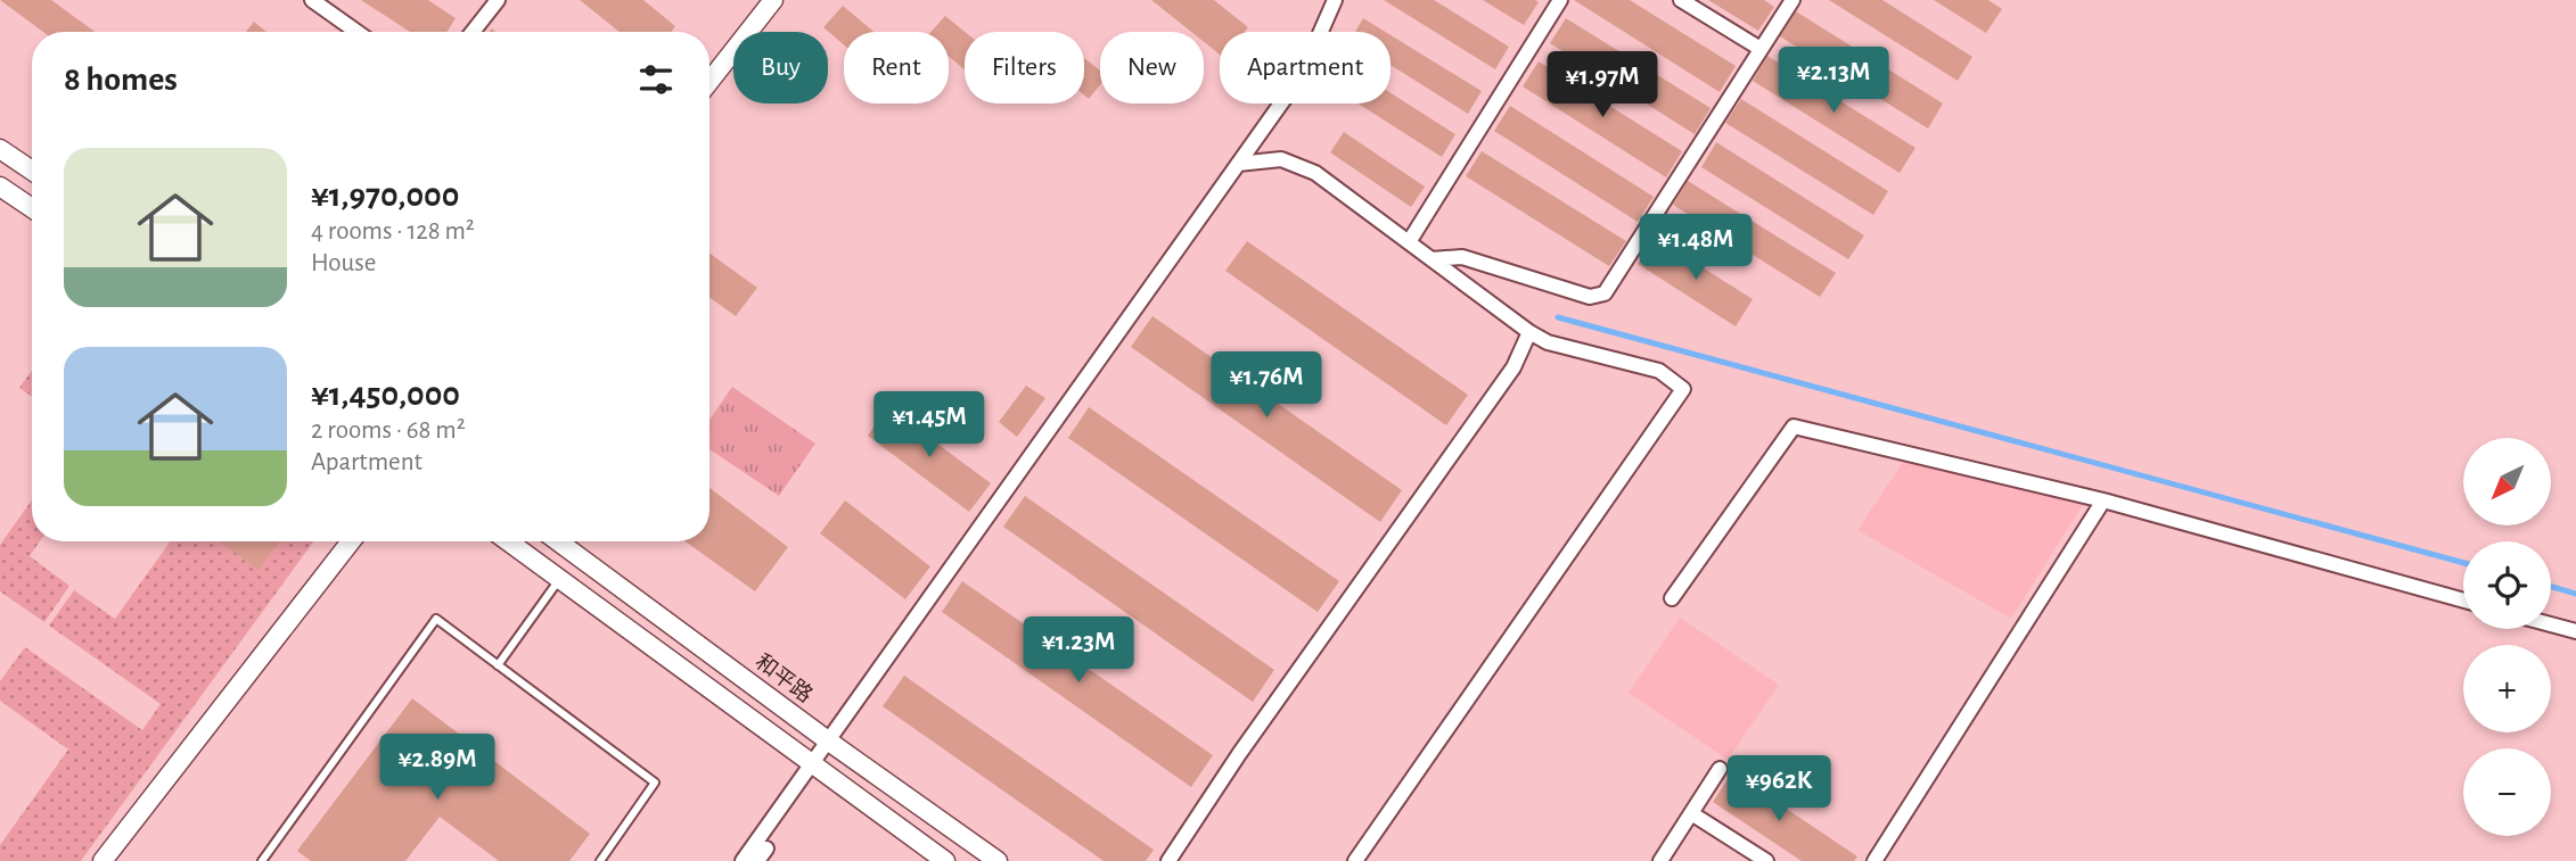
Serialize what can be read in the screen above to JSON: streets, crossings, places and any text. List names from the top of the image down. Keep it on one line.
{"streets":{"street":["和平路"]},"north":"bottom left","page":{"chip":["Buy","Rent","Filters","New","Apartment"],"heading":"8 homes","price":["¥2.13M","¥1.97M","¥1.48M","¥1.76M","¥1.45M","¥1.23M","¥2.89M","¥962K"],"list":[{"name":"¥1,970,000","note":"4 rooms · 128 m² · House"},{"name":"¥1,450,000","note":"2 rooms · 68 m² · Apartment"}],"map_buttons":["+","−"]}}
